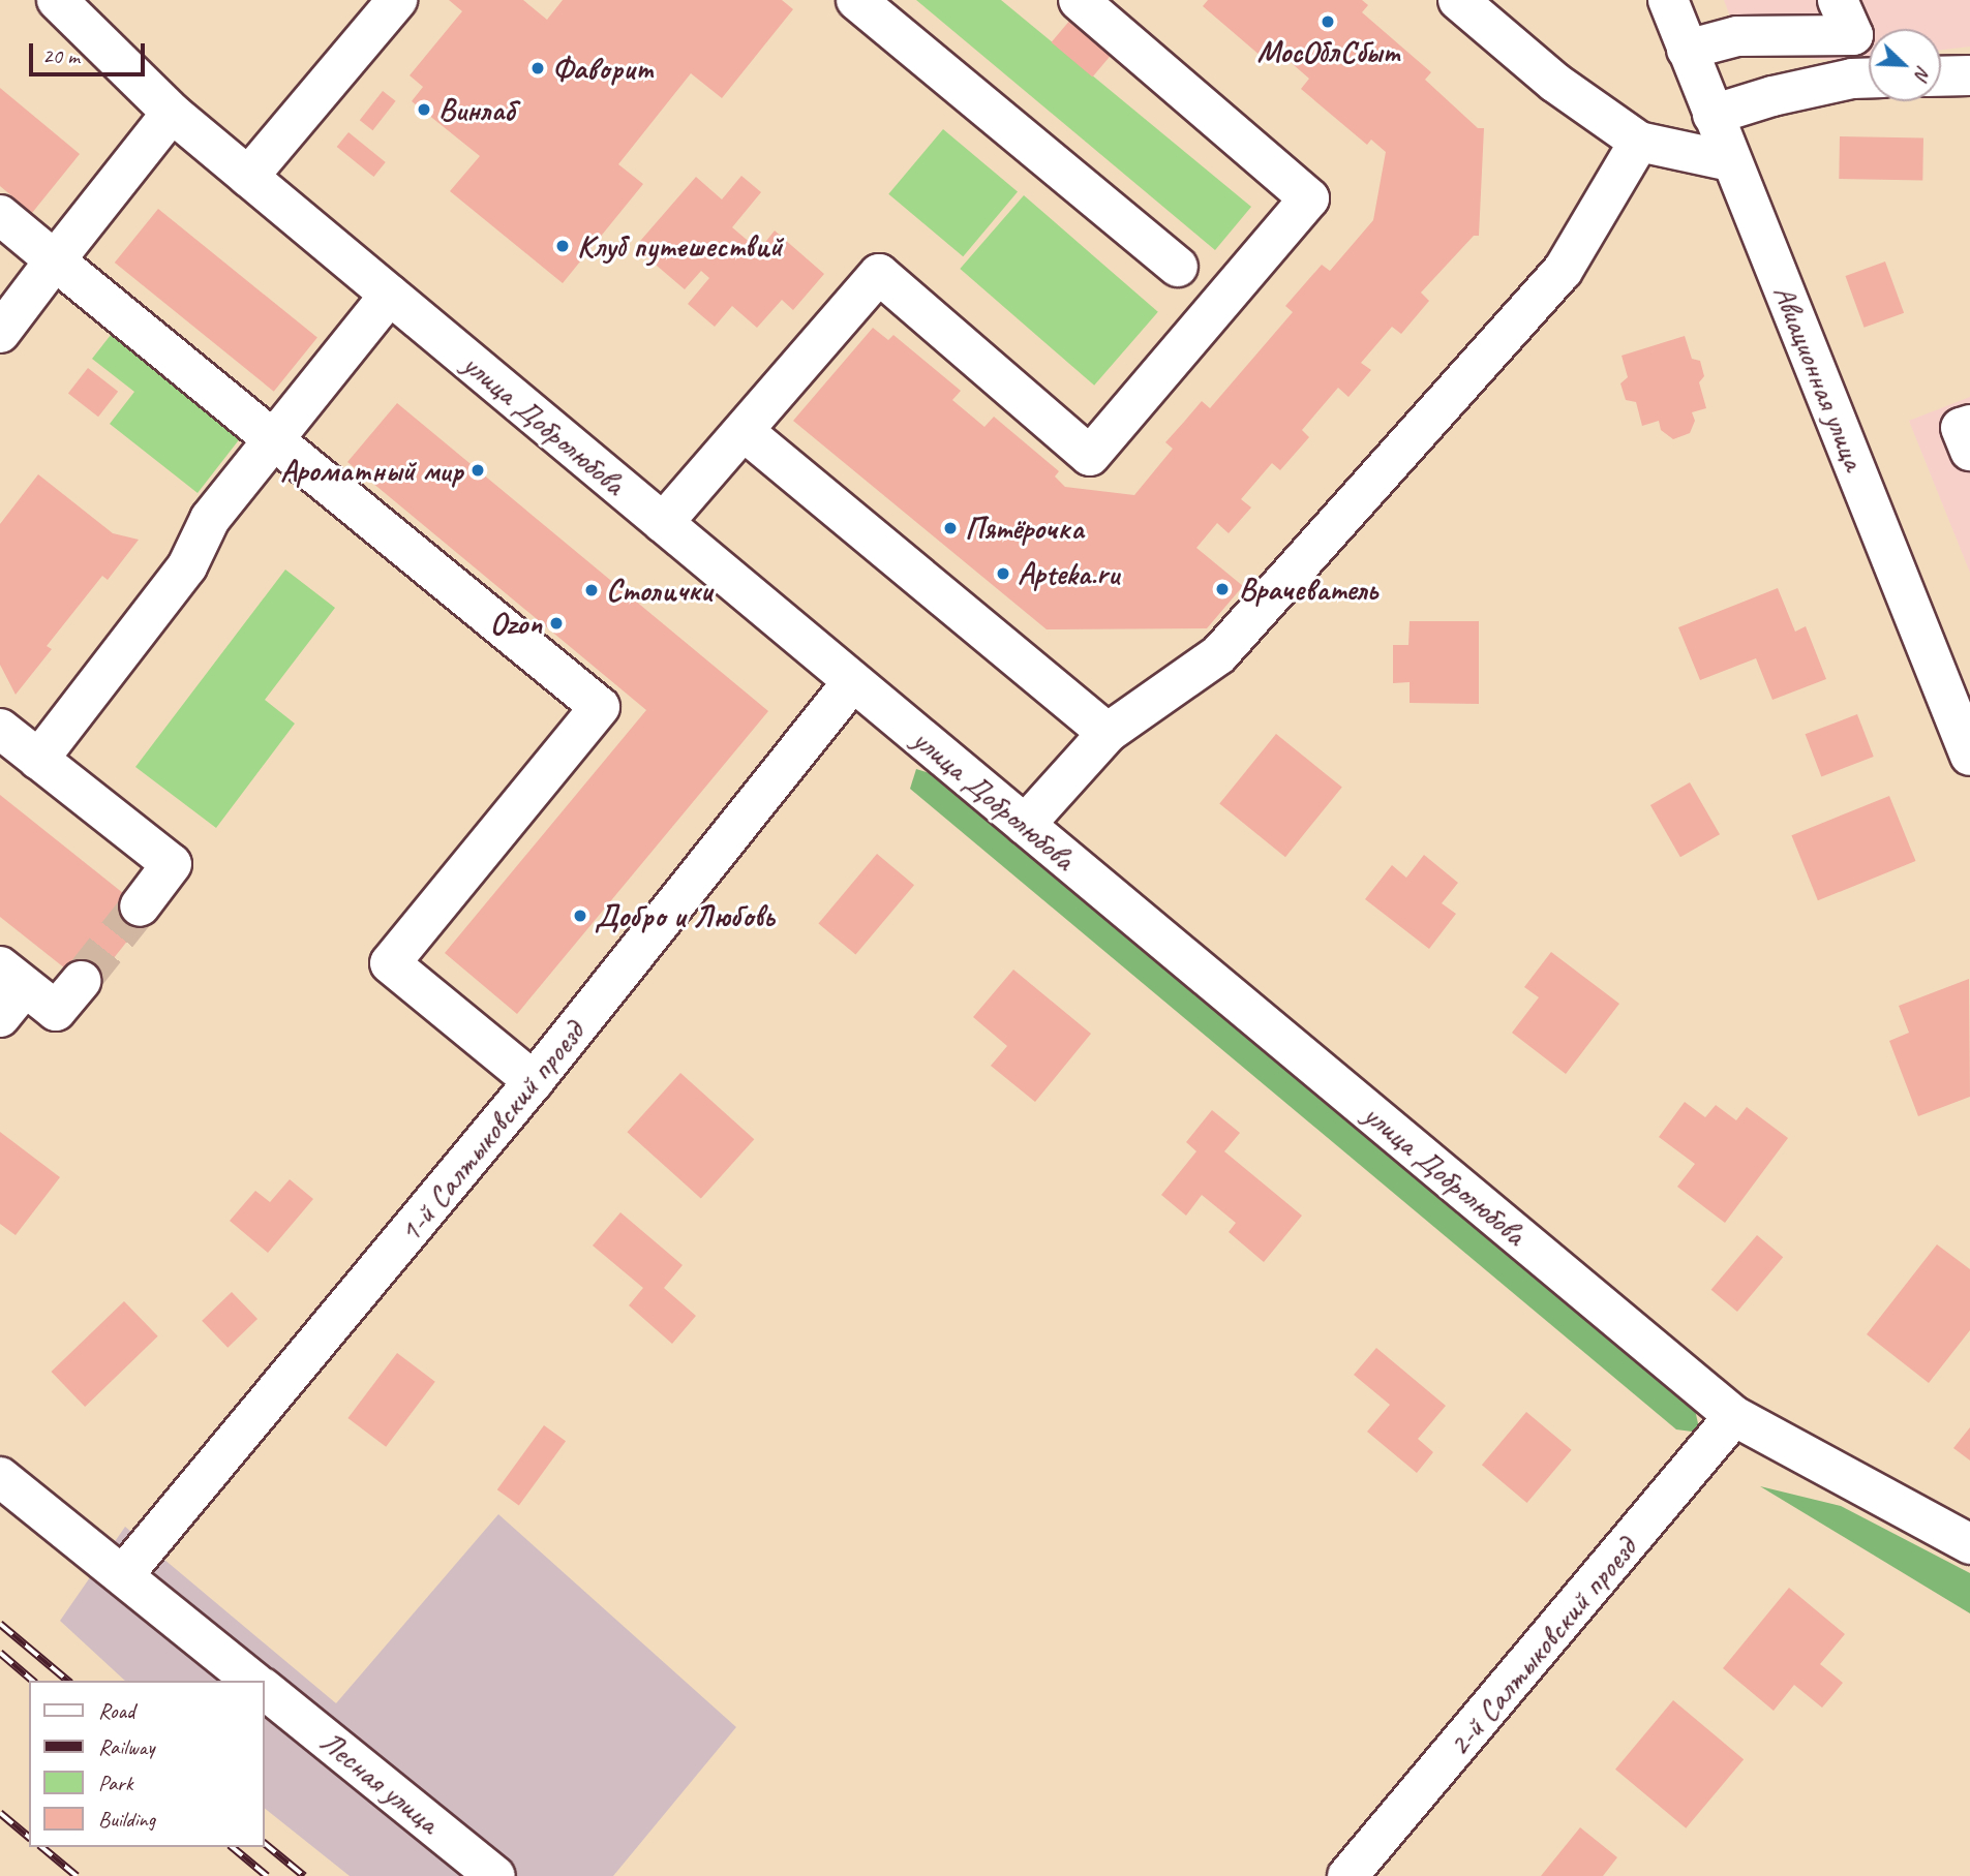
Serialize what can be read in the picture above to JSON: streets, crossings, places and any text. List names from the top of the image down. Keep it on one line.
{"streets":{"street":["Авиационная улица","улица Добролюбова","1-й Салтыковский проезд","2-й Салтыковский проезд","Лесная улица"]},"crossings":[["улица Добролюбова","1-й Салтыковский проезд"],["улица Добролюбова","2-й Салтыковский проезд"]],"places":["МосОблСбыт","Фаворит","Винлаб","Клуб путешествий","Ароматный мир","Пятёрочка","Apteka.ru","Врачеватель","Столички","Ozon","Добро и Любовь"],"legend":["Road","Railway","Park","Building"],"scale_bar":"20 m","north":"bottom right"}
